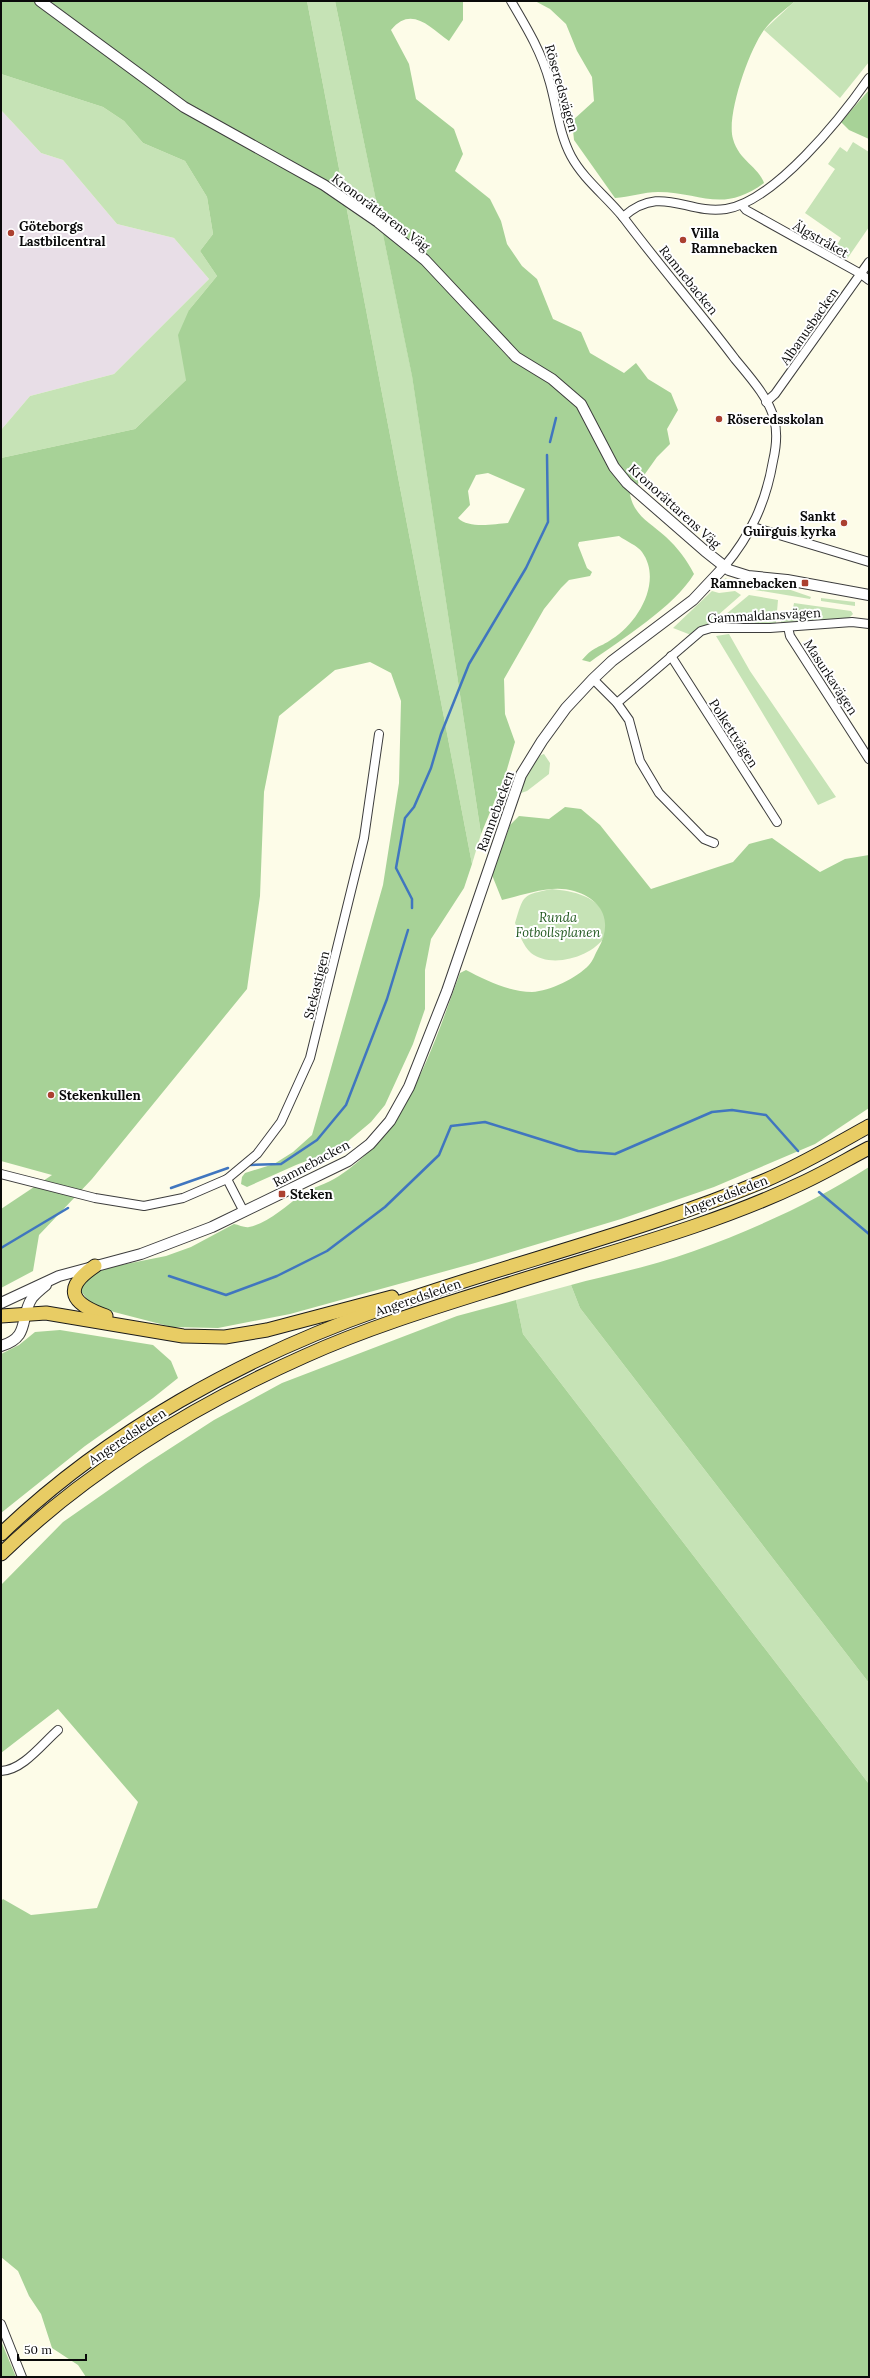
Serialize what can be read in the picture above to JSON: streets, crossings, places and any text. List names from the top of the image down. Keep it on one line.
{"streets":{"highway":["Angeredsleden"],"street":["Röseredsvägen","Kronorättarens Väg","Älgstråket","Ramnebacken","Albanusbacken","Gammaldansvägen","Masurkavägen","Polkettvägen","Stekastigen"]},"crossings":[["Röseredsvägen","Ramnebacken"],["Kronorättarens Väg","Ramnebacken"],["Älgstråket","Albanusbacken"],["Ramnebacken","Albanusbacken"],["Gammaldansvägen","Masurkavägen"],["Gammaldansvägen","Polkettvägen"]],"parks":["Runda Fotbollsplanen"],"places":{"other":["Göteborgs Lastbilcentral","Villa Ramnebacken","Röseredsskolan","Sankt Guirguis kyrka","Stekenkullen"],"transit":["Ramnebacken","Steken"]},"scale_bar":"50 m"}
